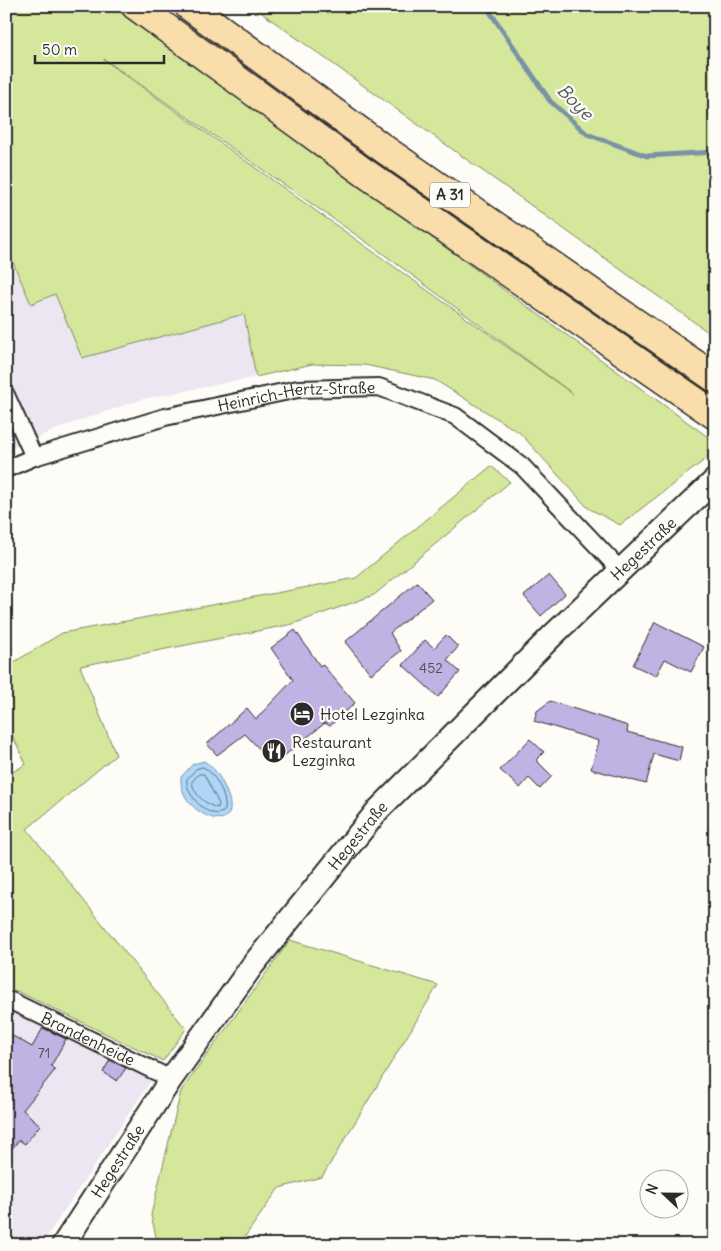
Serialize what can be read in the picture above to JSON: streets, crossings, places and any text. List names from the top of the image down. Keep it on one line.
{"streets":{"highway":["A 31"],"street":["Heinrich-Hertz-Straße","Hegestraße","Brandenheide"]},"crossings":[["Heinrich-Hertz-Straße","Hegestraße"],["Hegestraße","Brandenheide"]],"water":["Boye"],"places":{"hotel":["Hotel Lezginka"],"restaurant":["Restaurant Lezginka"]},"house_numbers":["452","71"],"scale_bar":"50 m","north":"left"}
